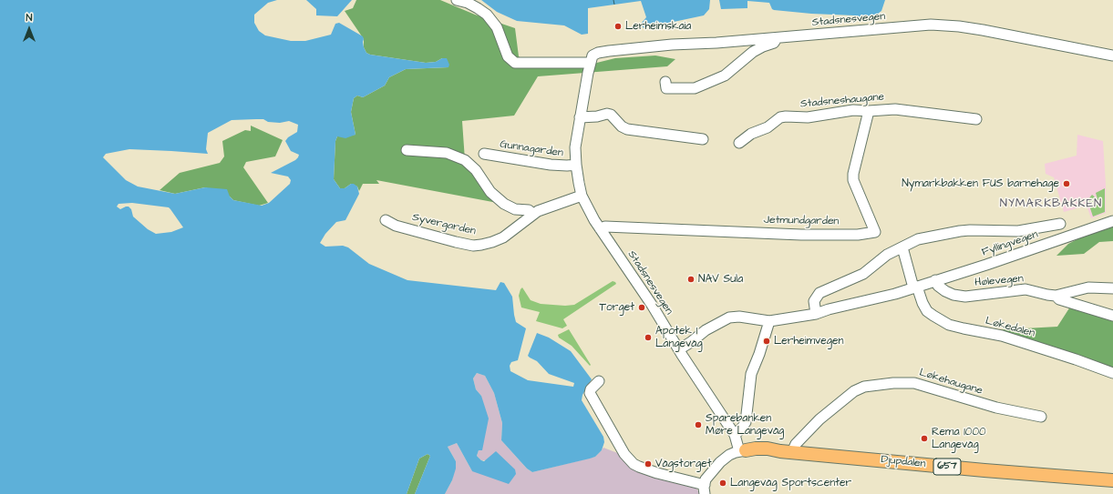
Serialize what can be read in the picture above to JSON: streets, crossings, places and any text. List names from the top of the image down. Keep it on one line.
{"streets":{"main road":["Djupdalen","657"],"street":["Stadsnesvegen","Stadsneshaugane","Gunnagarden","Jetmundgarden","Syvergarden","Fyllingvegen","Hølevegen","Løkedalen","Løkehaugane"]},"crossings":[["Stadsnesvegen","Gunnagarden"],["Stadsnesvegen","Jetmundgarden"],["Stadsnesvegen","Syvergarden"],["Stadsnesvegen","Fyllingvegen"],["Stadsnesvegen","Djupdalen"],["Stadsneshaugane","Jetmundgarden"],["Fyllingvegen","Hølevegen"],["Fyllingvegen","Løkedalen"],["Løkehaugane","Djupdalen"]],"districts":["NYMARKBAKKEN"],"places":["Lerheimskaia","Nymarkbakken FUS barnehage","NAV Sula","Torget","Apotek 1 Langevåg","Lerheimvegen","Sparebanken Møre Langevåg","Rema 1000 Langevåg","Vågstorget","Langevåg Sportscenter"],"north":"top"}
